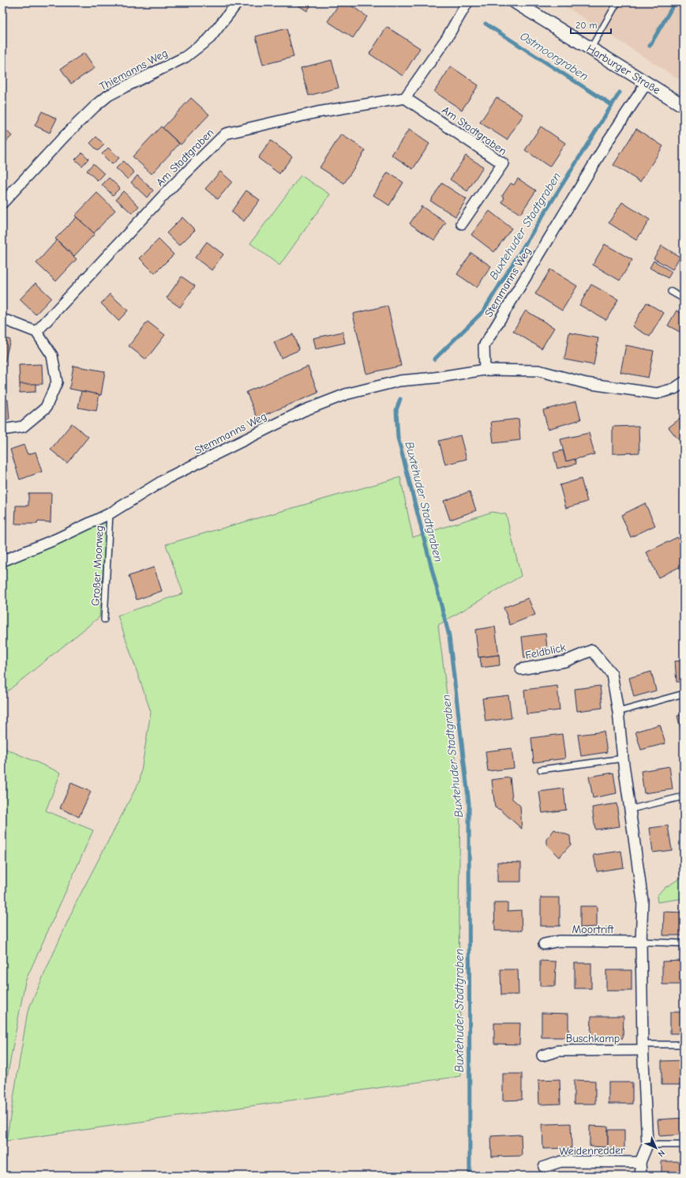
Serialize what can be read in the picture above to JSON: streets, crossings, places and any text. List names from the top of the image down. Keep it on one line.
{"streets":{"street":["Thiemanns Weg","Harburger Straße","Am Stadtgraben","Stemmanns Weg","Feldblick","Moortrift","Buschkamp","Weidenredder"],"lane":["Großer Moorweg"]},"crossings":[["Harburger Straße","Stemmanns Weg"],["Stemmanns Weg","Großer Moorweg"]],"water":["Ostmoorgraben","Buxtehuder Stadtgraben"],"scale_bar":"20 m","north":"bottom right"}
